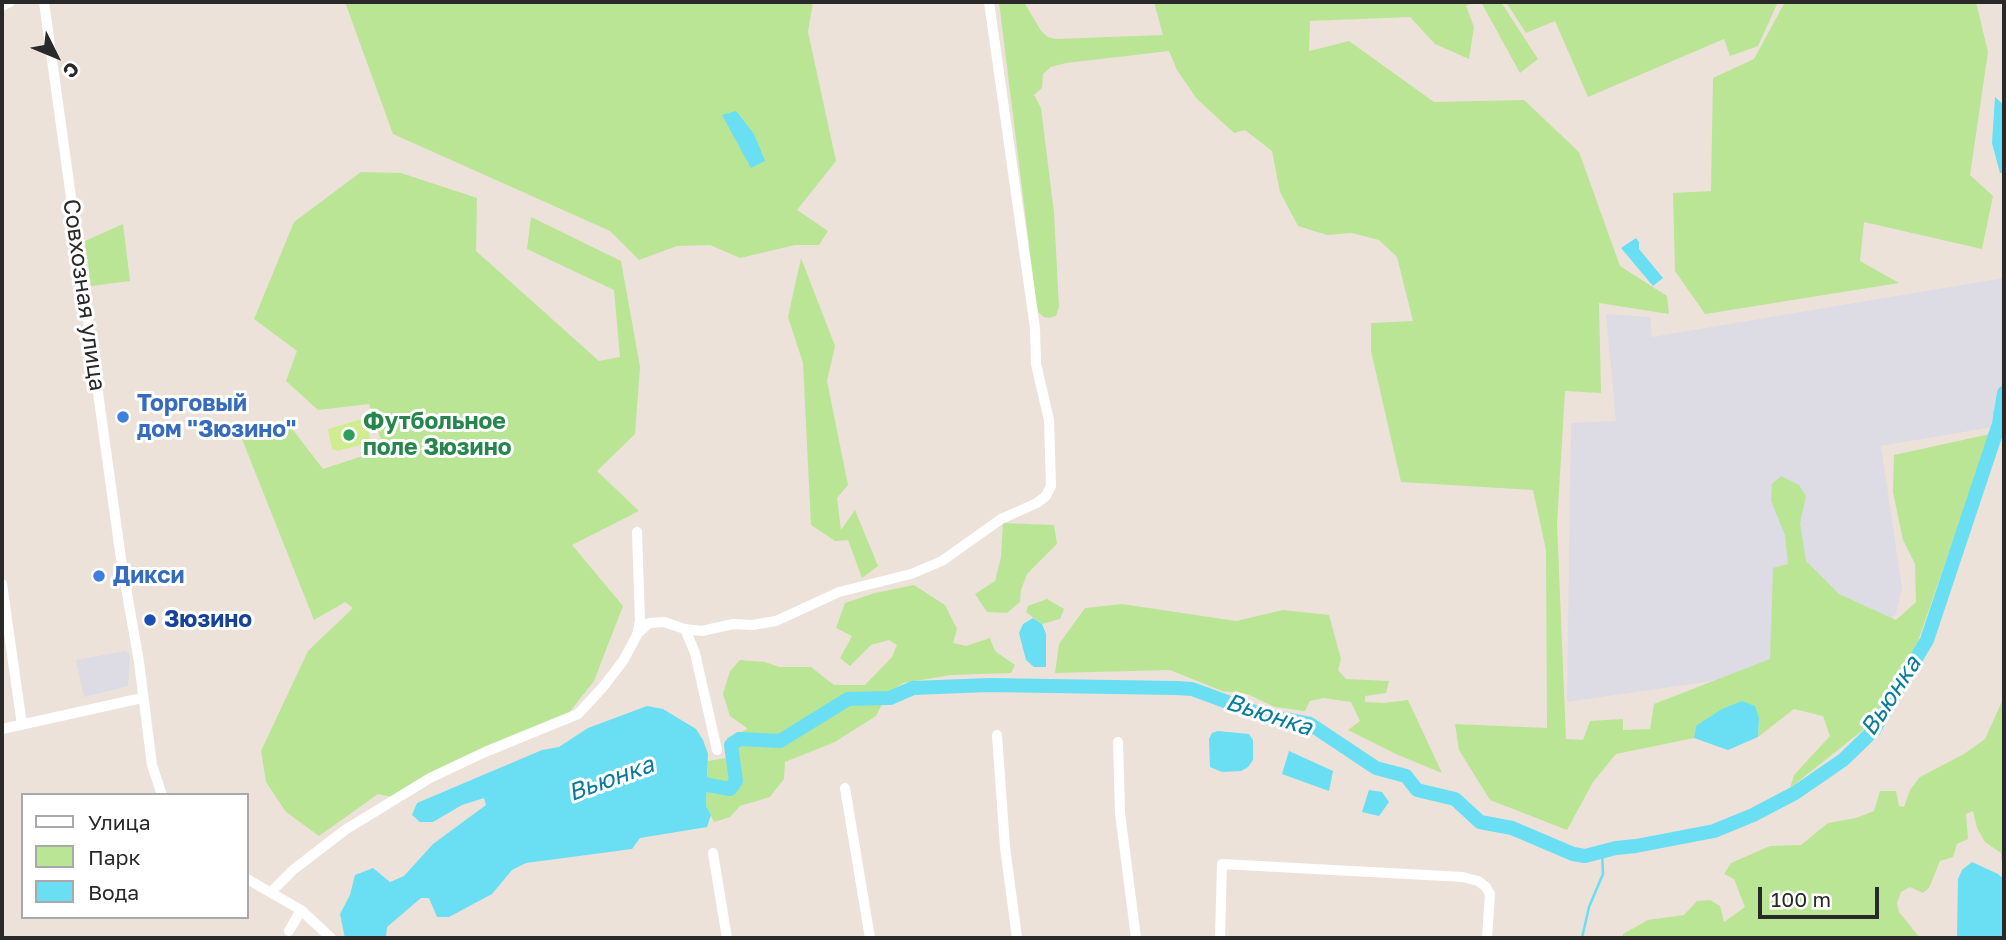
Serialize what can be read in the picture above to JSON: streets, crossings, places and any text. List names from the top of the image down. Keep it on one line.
{"streets":{"street":["Совхозная улица"]},"water":["Вьюнка"],"places":["Торговый дом \"Зюзино\"","Футбольное поле Зюзино","Дикси","Зюзино"],"legend":["Улица","Парк","Вода"],"scale_bar":"100 m","north":"bottom right"}
